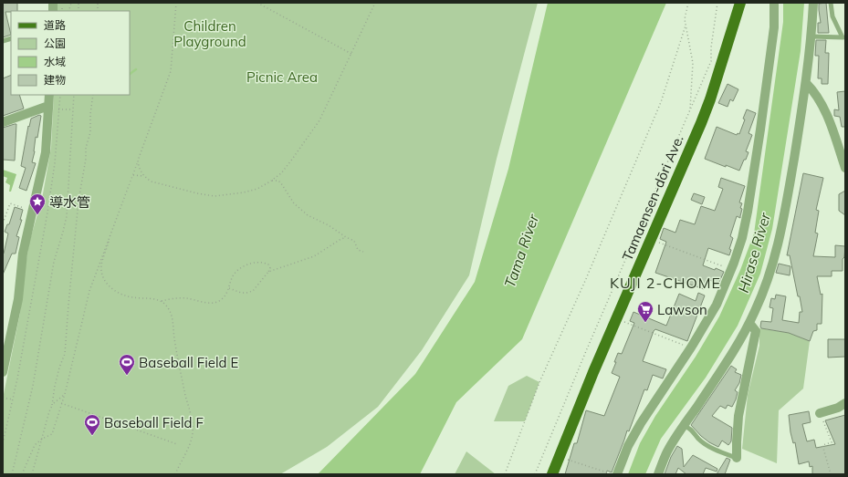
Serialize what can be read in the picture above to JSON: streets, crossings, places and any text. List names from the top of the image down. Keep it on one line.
{"streets":{"main road":["Tamaensen-dōri Ave."]},"districts":["KUJI 2-CHOME"],"water":["Tama River","Hirase River"],"parks":["Children Playground","Picnic Area"],"places":{"place":["導水管"],"supermarket":["Lawson"],"sports":["Baseball Field E","Baseball Field F"]},"legend":["道路","公園","水域","建物"]}
